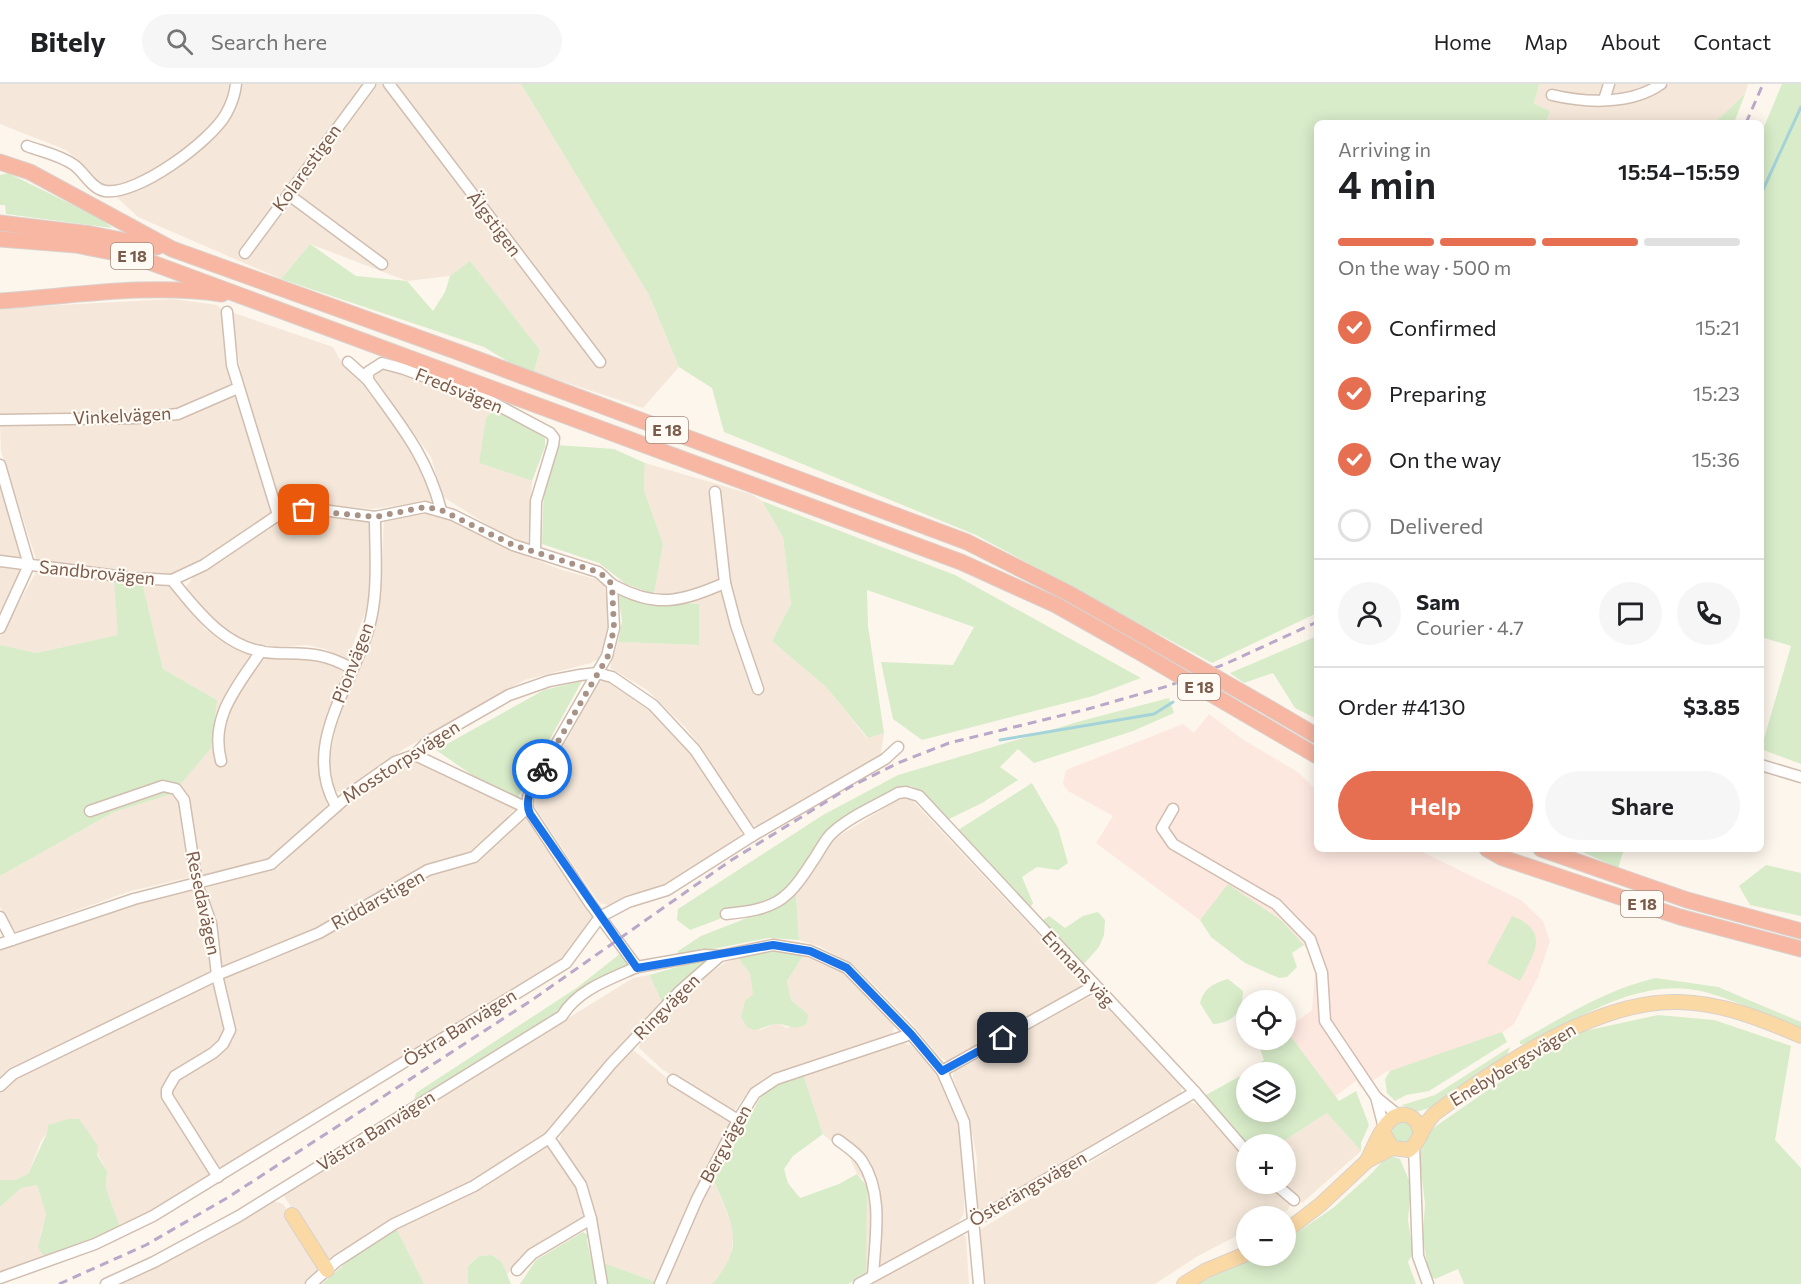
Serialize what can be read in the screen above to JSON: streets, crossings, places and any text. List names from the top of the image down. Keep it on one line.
{"streets":{"highway":["E 18"],"main road":["Enebybergsvägen"],"street":["Kolarestigen","Älgstigen","Fredsvägen","Vinkelvägen","Sandbrovägen","Pionvägen","Mosstorpsvägen","Riddarstigen","Resedavägen","Enmans väg","Ringvägen","Östra Banvägen","Västra Banvägen","Bergvägen","Österängsvägen"]},"crossings":[["Fredsvägen","Sandbrovägen"],["Sandbrovägen","Pionvägen"],["Sandbrovägen","Riddarstigen"],["Pionvägen","Mosstorpsvägen"],["Mosstorpsvägen","Riddarstigen"],["Mosstorpsvägen","Resedavägen"],["Riddarstigen","Resedavägen"],["Resedavägen","Östra Banvägen"],["Enmans väg","Österängsvägen"],["Ringvägen","Västra Banvägen"]],"page":{"header":"Bitely","search":"Search here","nav":["Home","Map","About","Contact"],"heading":["4 min","Arriving in","15:54–15:59"],"panel":["Sam","Courier · 4.7","Order #4130","$3.85"],"bar":"On the way · 500 m","list":[["Confirmed","15:21"],["Preparing","15:23"],["On the way","15:36"],"Delivered"],"buttons":["Help","Share"],"map_buttons":["+","−"]}}
